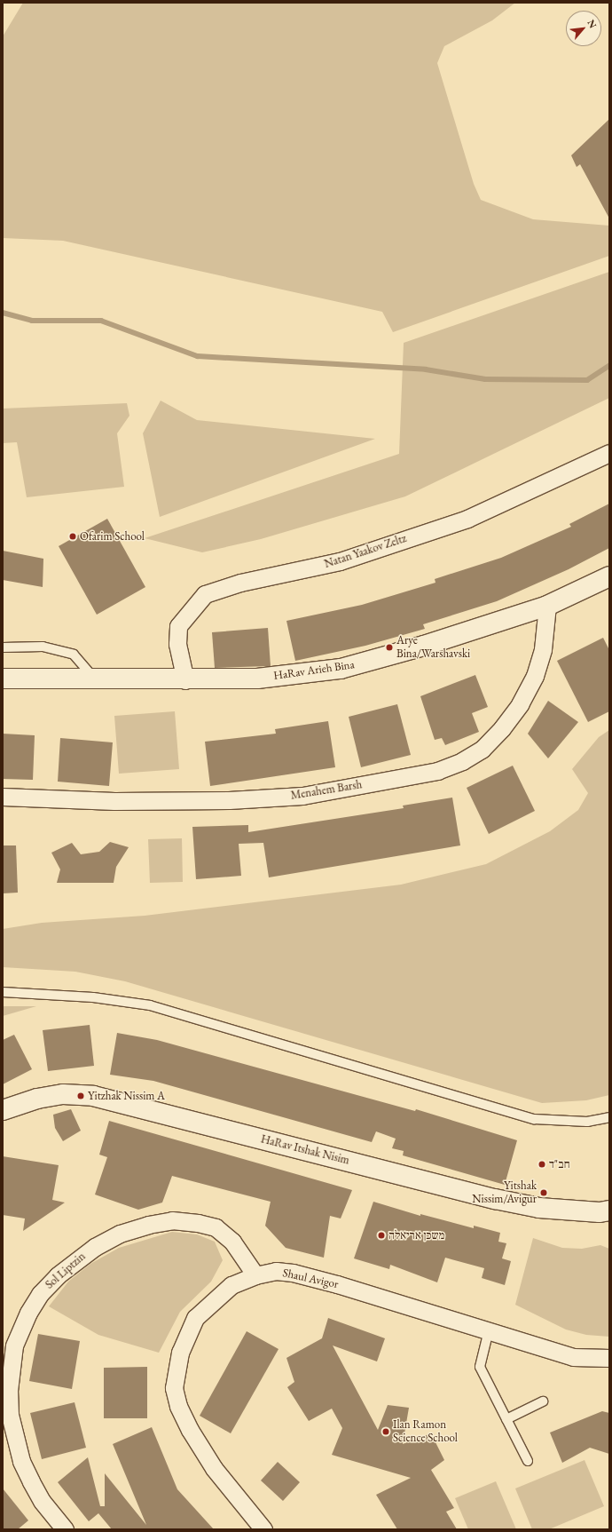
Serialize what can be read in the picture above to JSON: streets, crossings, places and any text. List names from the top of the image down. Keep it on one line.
{"streets":{"street":["Natan Yaakov Zeltz","HaRav Arieh Bina","Menahem Barsh","HaRav Itshak Nisim","Sol Liptzin","Shaul Avigor"]},"crossings":[["Natan Yaakov Zeltz","HaRav Arieh Bina"],["HaRav Arieh Bina","Menahem Barsh"],["Sol Liptzin","Shaul Avigor"]],"places":["Ofarim School","Arye Bina/Warshavski","Yitzhak Nissim A","חב\"ד","Yitshak Nissim/Avigur","משכן אריאלה","Ilan Ramon Science School"],"north":"top right"}
